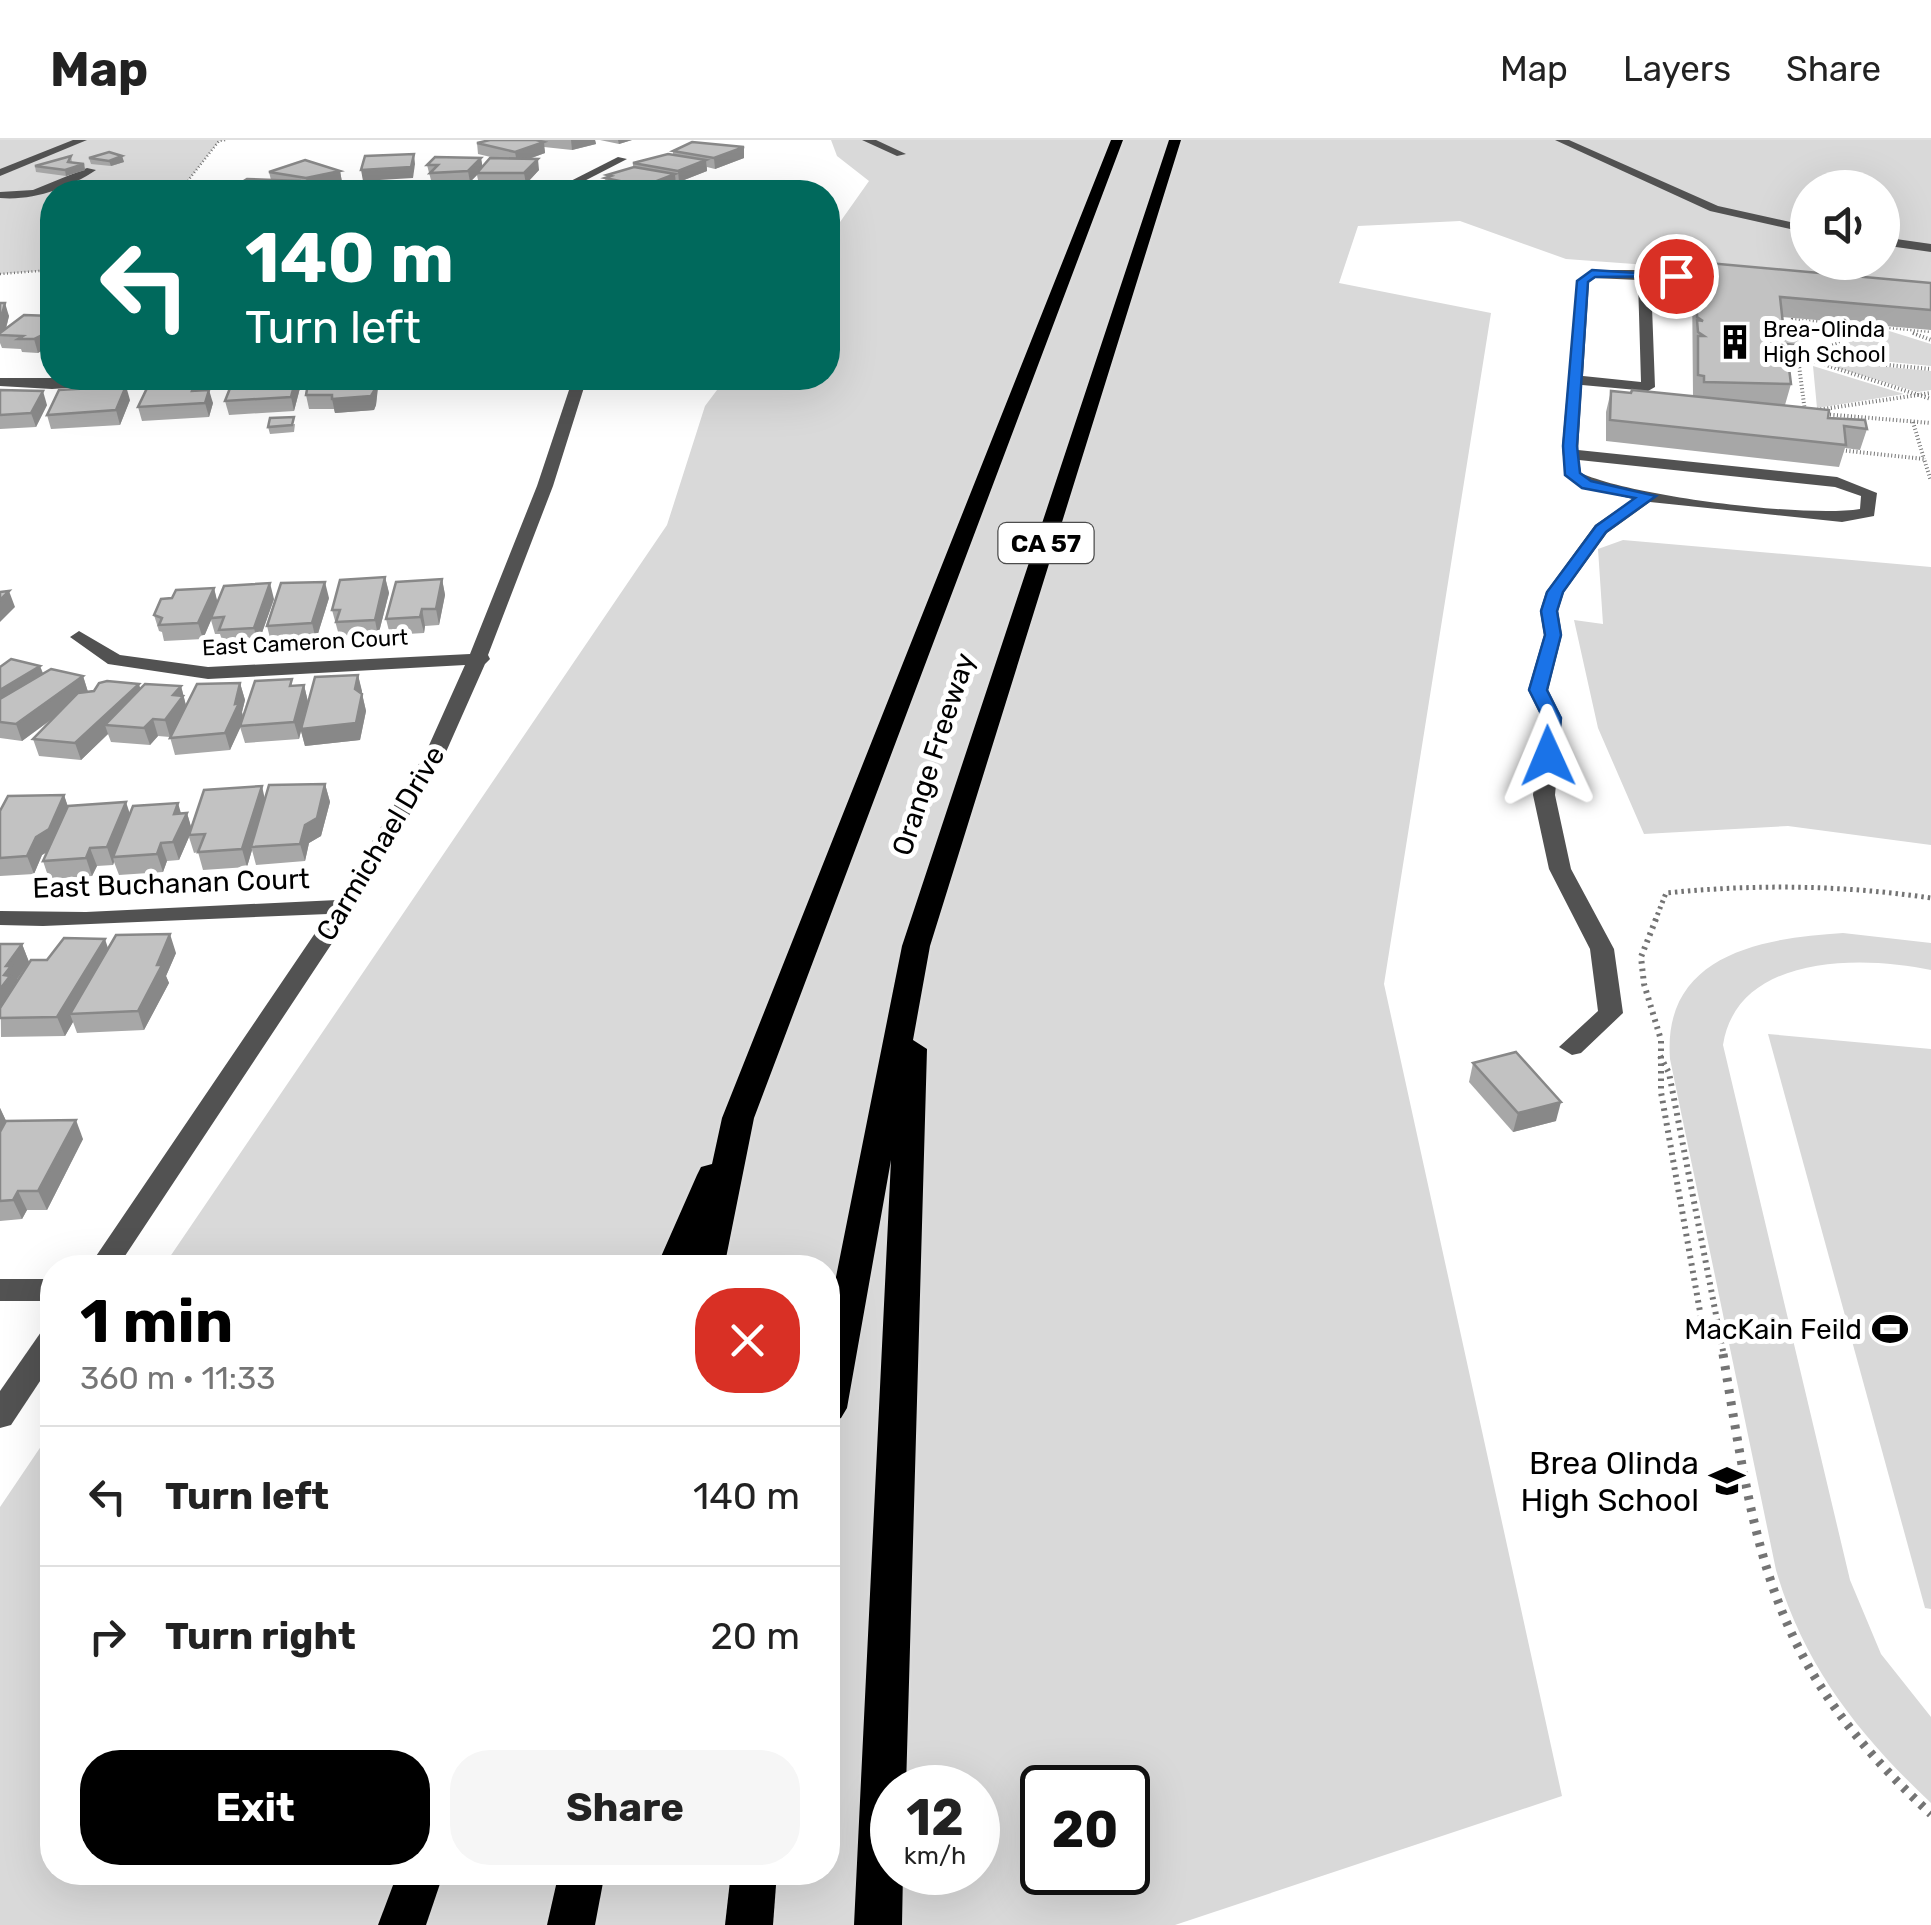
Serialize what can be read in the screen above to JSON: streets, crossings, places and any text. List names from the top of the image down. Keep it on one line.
{"streets":{"highway":["CA 57","Orange Freeway"],"street":["East Cameron Court","Carmichael Drive","East Buchanan Court"]},"crossings":[["East Cameron Court","Carmichael Drive"],["Carmichael Drive","East Buchanan Court"]],"places":{"building":["Brea-Olinda High School"],"sports":["MacKain Feild"],"school or university":["Brea Olinda High School"]},"page":{"header":"Map","nav":["Map","Layers","Share"],"turn":["140 m","Turn left"],"heading":["1 min","360 m · 11:33"],"list":[{"name":"Turn left","value":"140 m"},{"name":"Turn right","value":"20 m"}],"buttons":["Exit","Share"],"speed":"12 km/h","limit":"20"}}
